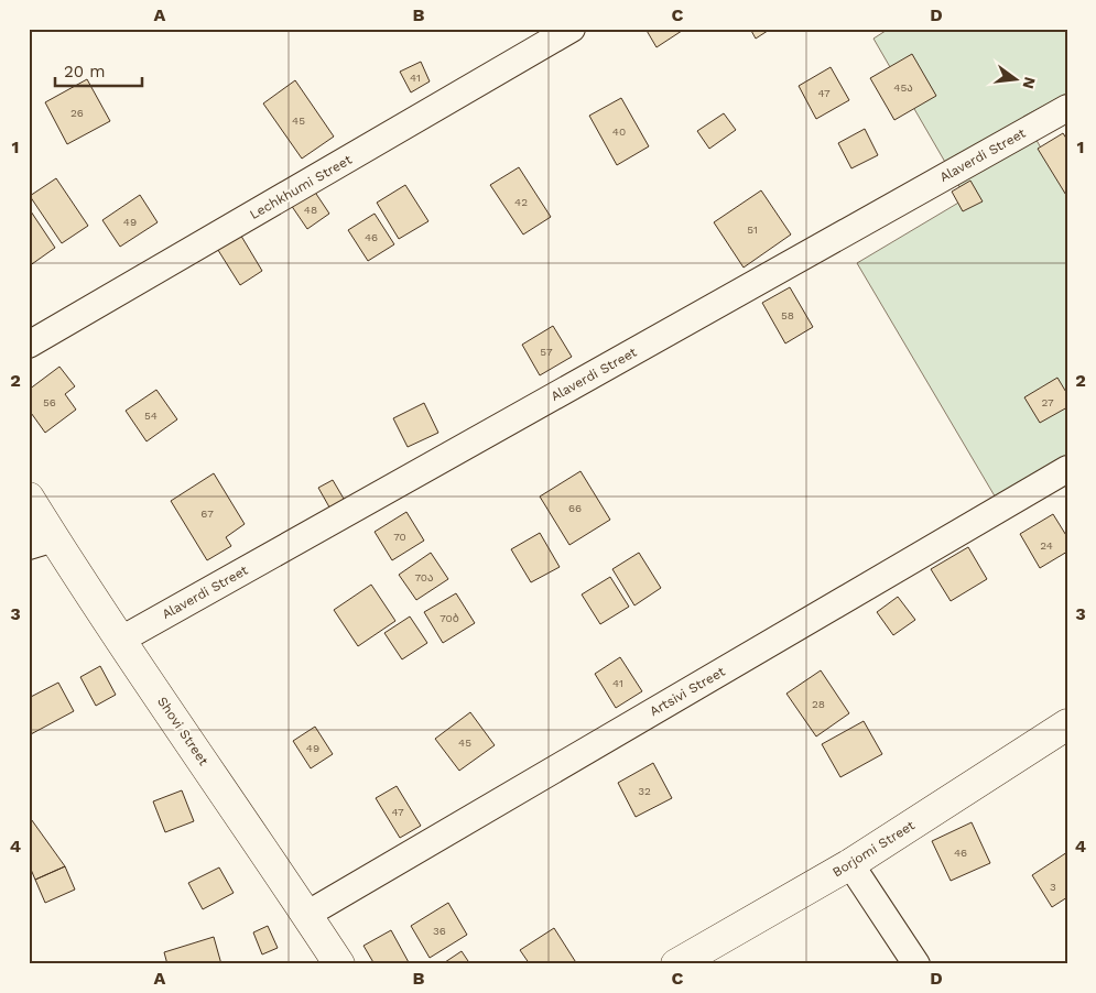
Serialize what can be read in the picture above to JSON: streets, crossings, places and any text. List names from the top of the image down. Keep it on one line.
{"streets":{"street":["Alaverdi Street","Lechkhumi Street","Artsivi Street","Shovi Street","Borjomi Street"]},"crossings":[["Alaverdi Street","Shovi Street"],["Artsivi Street","Shovi Street"]],"house_numbers":["41","45ა","47","26","45","40","42","48","49","51","46","58","57","56","27","54","66","67","70","24","70ა","70ბ","41","28","45","49","32","47","46","3","36"],"scale_bar":"20 m","north":"right","grid":{"columns":["A","B","C","D"],"rows":["1","2","3","4"]}}
